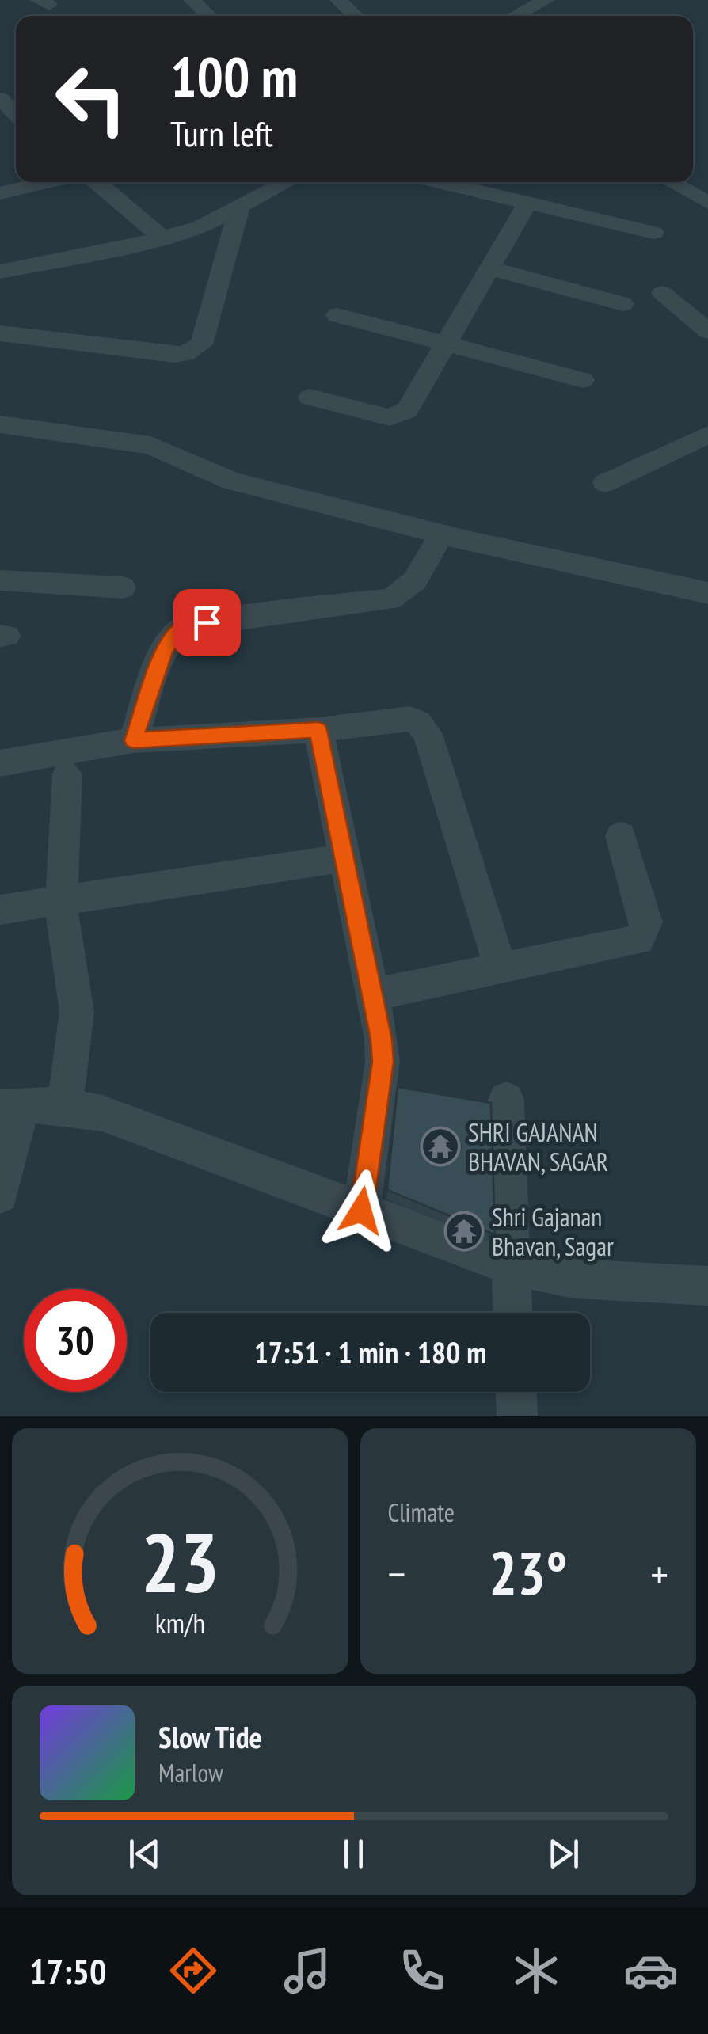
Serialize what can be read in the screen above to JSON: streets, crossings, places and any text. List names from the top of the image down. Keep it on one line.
{"places":{"temple":["SHRI GAJANAN BHAVAN, SAGAR","Shri Gajanan Bhavan, Sagar"]},"page":{"turn":["100 m","Turn left"],"limit":"30","trip":"17:51 · 1 min · 180 m","tile":"Climate","heat":["−","23°","+"],"song":["Slow Tide","Marlow"],"tabs":"17:50","gauge":["23","km/h"]}}
